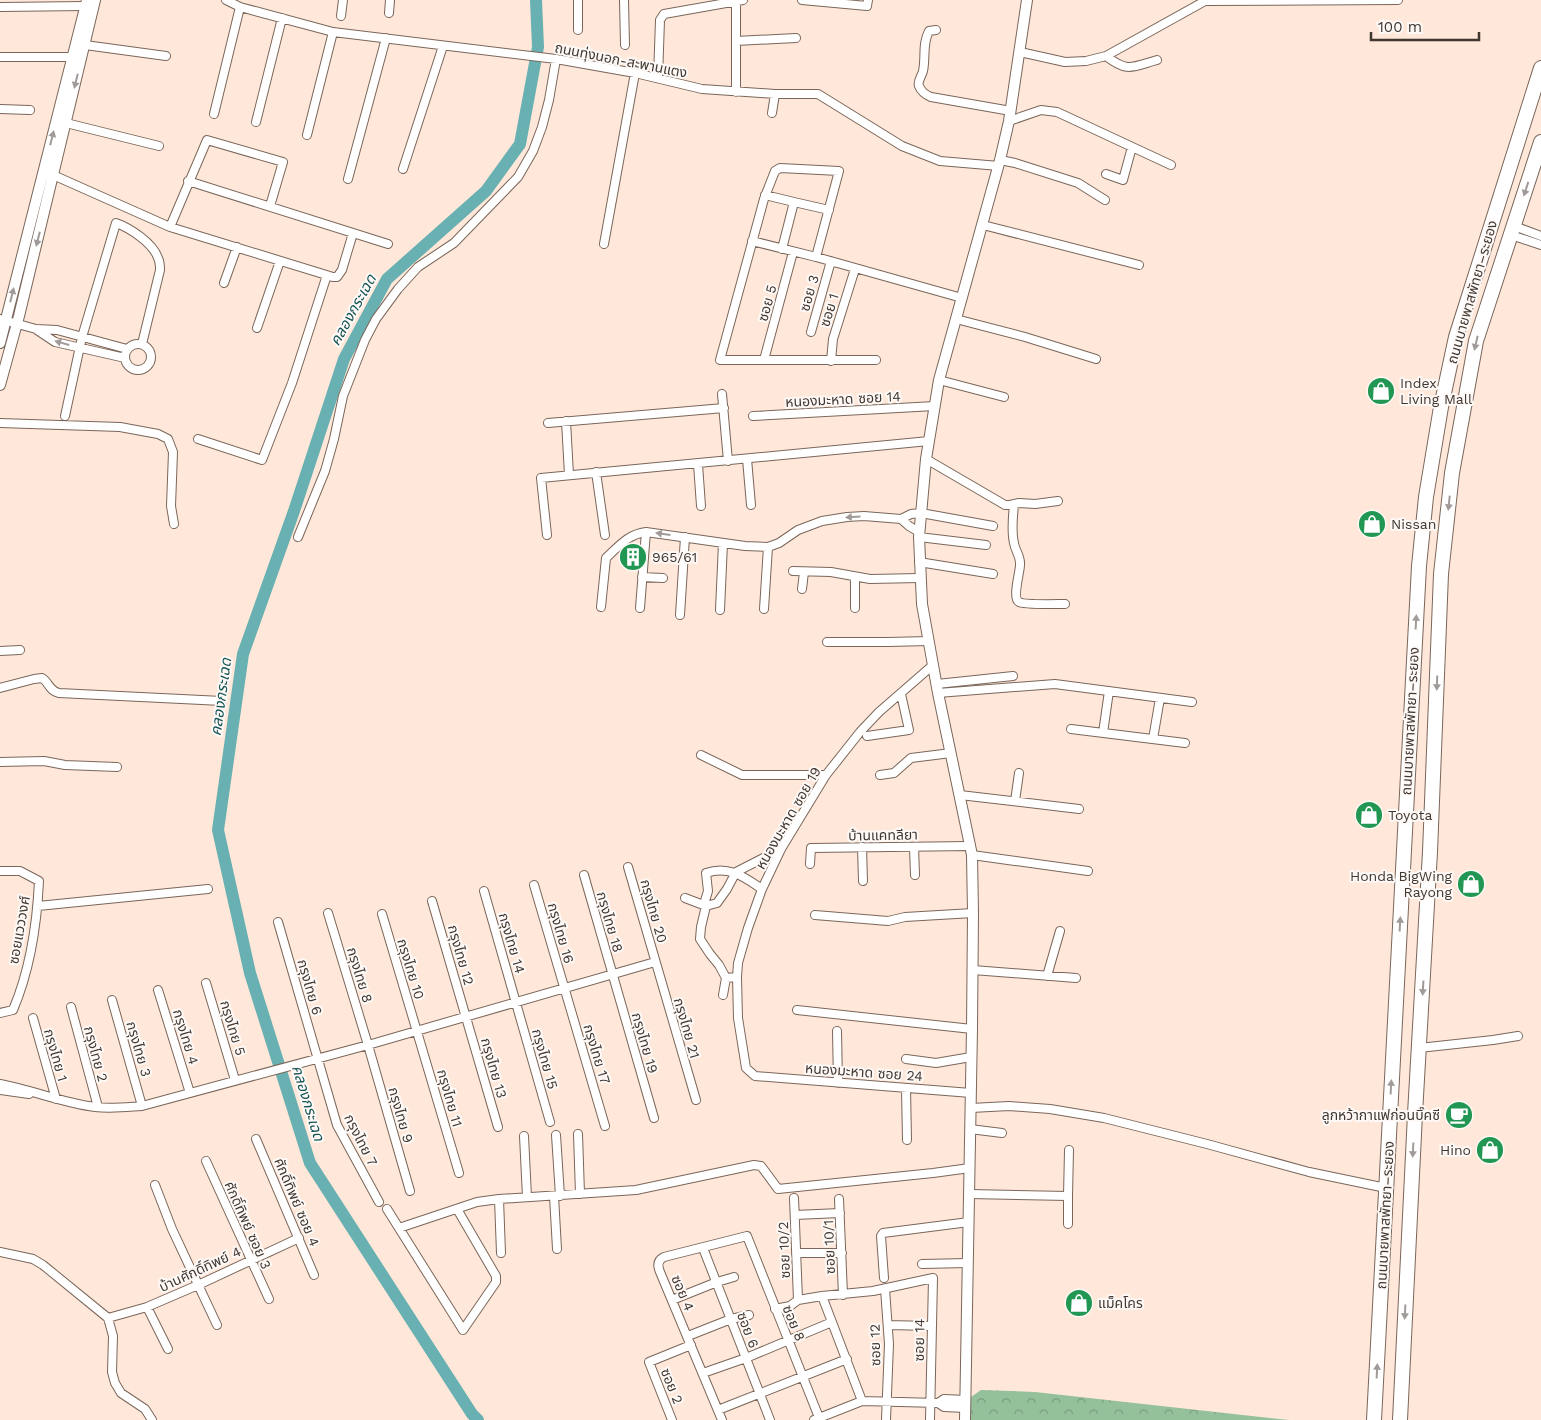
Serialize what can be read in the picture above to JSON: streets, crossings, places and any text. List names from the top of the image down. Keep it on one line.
{"streets":{"highway":["ถนนบายพาสพัทยา–ระยอง"],"street":["ถนนทุ่งนอก-สะพานแตง","ซอย 3","ซอย 5","ซอย 1","หนองมะหาด ซอย 14","หนองมะหาด ซอย 19","บ้านแคทลียา","กรุงไทย 20","กรุงไทย 18","ซอยแวววงศ์","กรุงไทย 16","กรุงไทย 14","กรุงไทย 12","กรุงไทย 10","กรุงไทย 8","กรุงไทย 6","กรุงไทย 5","กรุงไทย 21","กรุงไทย 4","กรุงไทย 19","กรุงไทย 3","กรุงไทย 2","กรุงไทย 17","กรุงไทย 1","กรุงไทย 15","กรุงไทย 13","หนองมะหาด ซอย 24","กรุงไทย 11","กรุงไทย 9","กรุงไทย 7","ศักดิ์ทิพย์ ซอย 4","ศักดิ์ทิพย์ ซอย 3","ซอย 10/1","ซอย 10/2","บ้านศักดิ์ทิพย์ 4","ซอย 4","ซอย 8","ซอย 6","ซอย 14","ซอย 12","ซอย 2"]},"crossings":[["หนองมะหาด ซอย 19","หนองมะหาด ซอย 24"],["กรุงไทย 20","กรุงไทย 21"],["กรุงไทย 18","กรุงไทย 19"],["กรุงไทย 16","กรุงไทย 17"],["กรุงไทย 14","กรุงไทย 15"],["กรุงไทย 12","กรุงไทย 13"],["กรุงไทย 10","กรุงไทย 11"],["กรุงไทย 8","กรุงไทย 9"],["กรุงไทย 6","กรุงไทย 7"],["ศักดิ์ทิพย์ ซอย 4","บ้านศักดิ์ทิพย์ 4"],["ศักดิ์ทิพย์ ซอย 3","บ้านศักดิ์ทิพย์ 4"],["ซอย 4","ซอย 8"],["ซอย 4","ซอย 6"],["ซอย 4","ซอย 2"],["ซอย 14","ซอย 12"]],"water":["คลองกระเฉด"],"places":{"shop":["Index Living Mall","Nissan","Toyota","Honda BigWing Rayong","Hino","แม็คโคร"],"building":["965/61"],"cafe":["ลูกหว้ากาแฟก่อนบิ๊คซี"]},"scale_bar":"100 m"}
